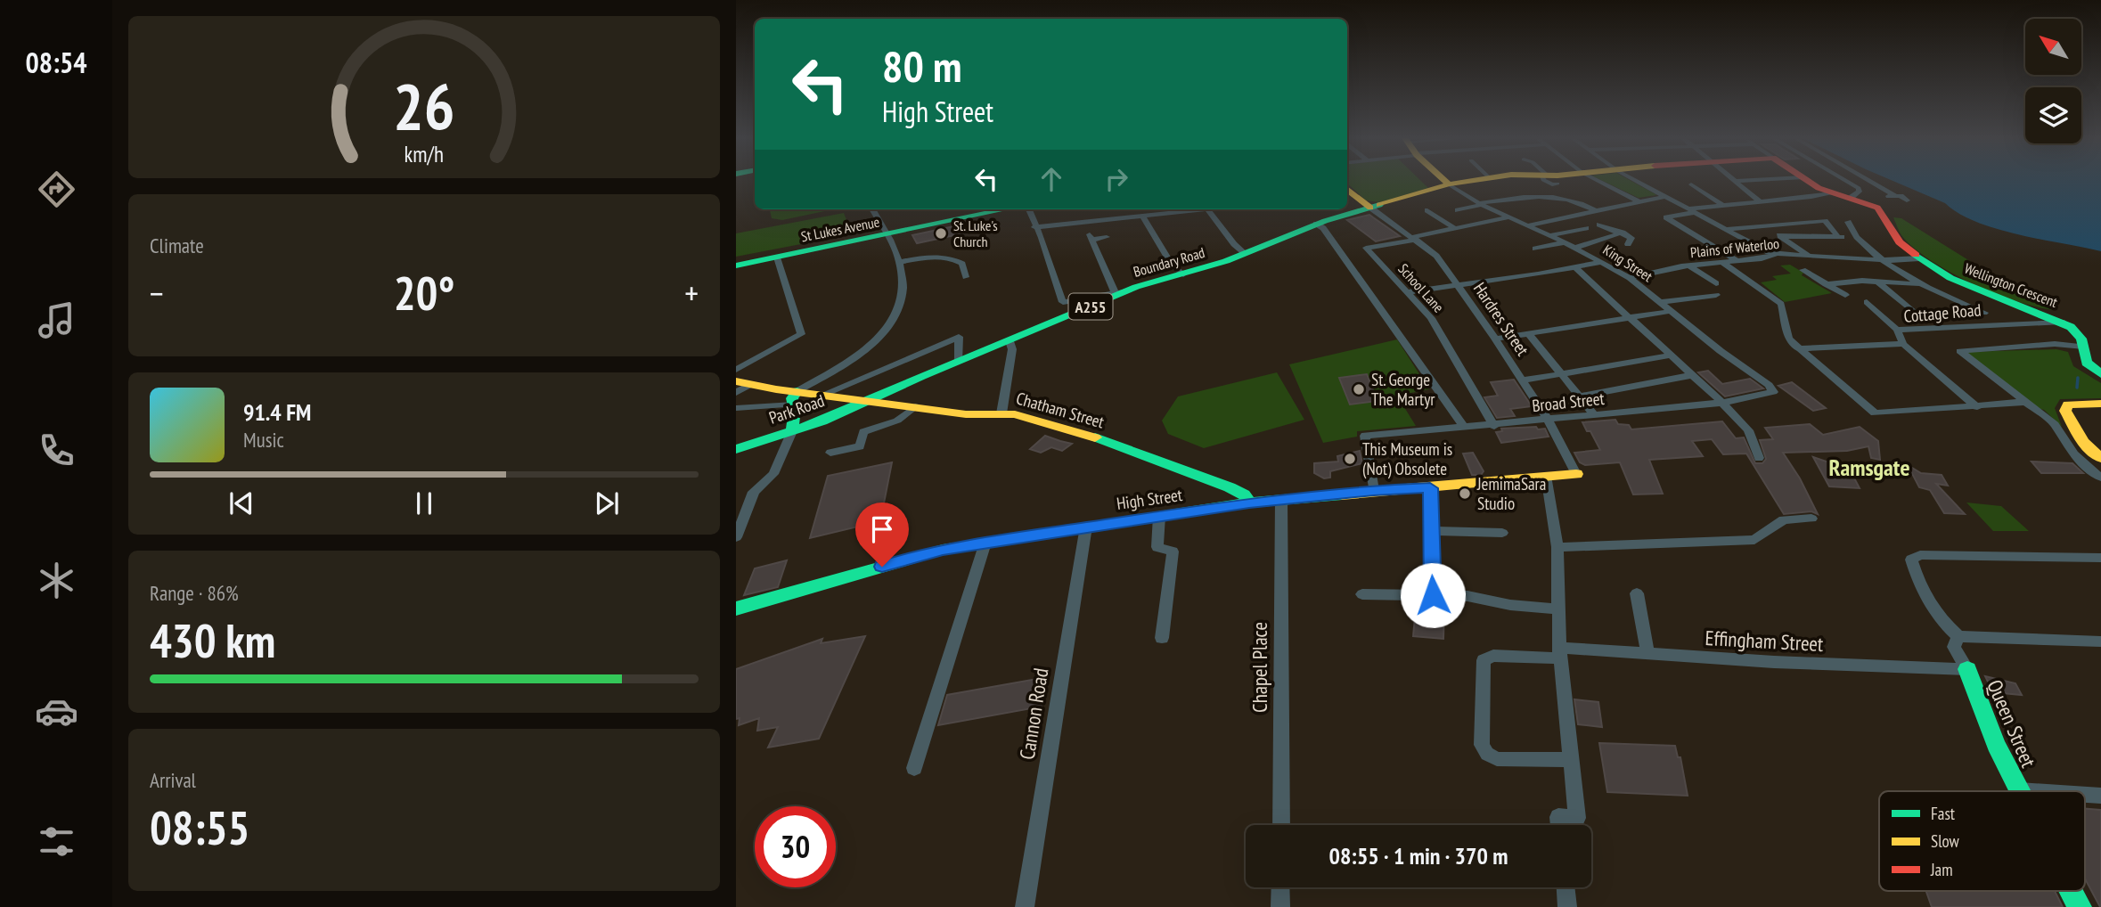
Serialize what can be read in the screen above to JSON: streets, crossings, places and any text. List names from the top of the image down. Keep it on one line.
{"streets":{"main road":["St Lukes Avenue","Boundary Road","Wellington Crescent","A255","Park Road","Chatham Street","High Street","Queen Street"],"street":["Plains of Waterloo","King Street","School Lane","Cottage Road","Hardres Street","Broad Street","Effingham Street","Chapel Place","Cannon Road"]},"crossings":[["Plains of Waterloo","King Street"],["Plains of Waterloo","Wellington Crescent"],["Boundary Road","King Street"],["Boundary Road","Hardres Street"],["Boundary Road","Park Road"],["Boundary Road","Chatham Street"],["King Street","Broad Street"],["Wellington Crescent","Cottage Road"],["School Lane","Hardres Street"],["School Lane","Broad Street"],["Hardres Street","Broad Street"],["Hardres Street","High Street"],["Broad Street","High Street"],["Park Road","Chatham Street"],["Chatham Street","High Street"],["High Street","Chapel Place"],["High Street","Cannon Road"],["Effingham Street","Queen Street"]],"districts":["Ramsgate"],"places":["St. Luke's Church","St. George The Martyr","This Museum is (Not) Obsolete","JemimaSara Studio"],"legend":["Fast","Slow","Jam"],"north":"top left","page":{"tabs":"08:54","turn":["80 m","High Street"],"tile":["Climate",["Range · 86%","430 km"],["Arrival","08:55"]],"heat":["−","20°","+"],"song":["91.4 FM","Music"],"limit":"30","trip":"08:55 · 1 min · 370 m","gauge":["26","km/h"]}}
